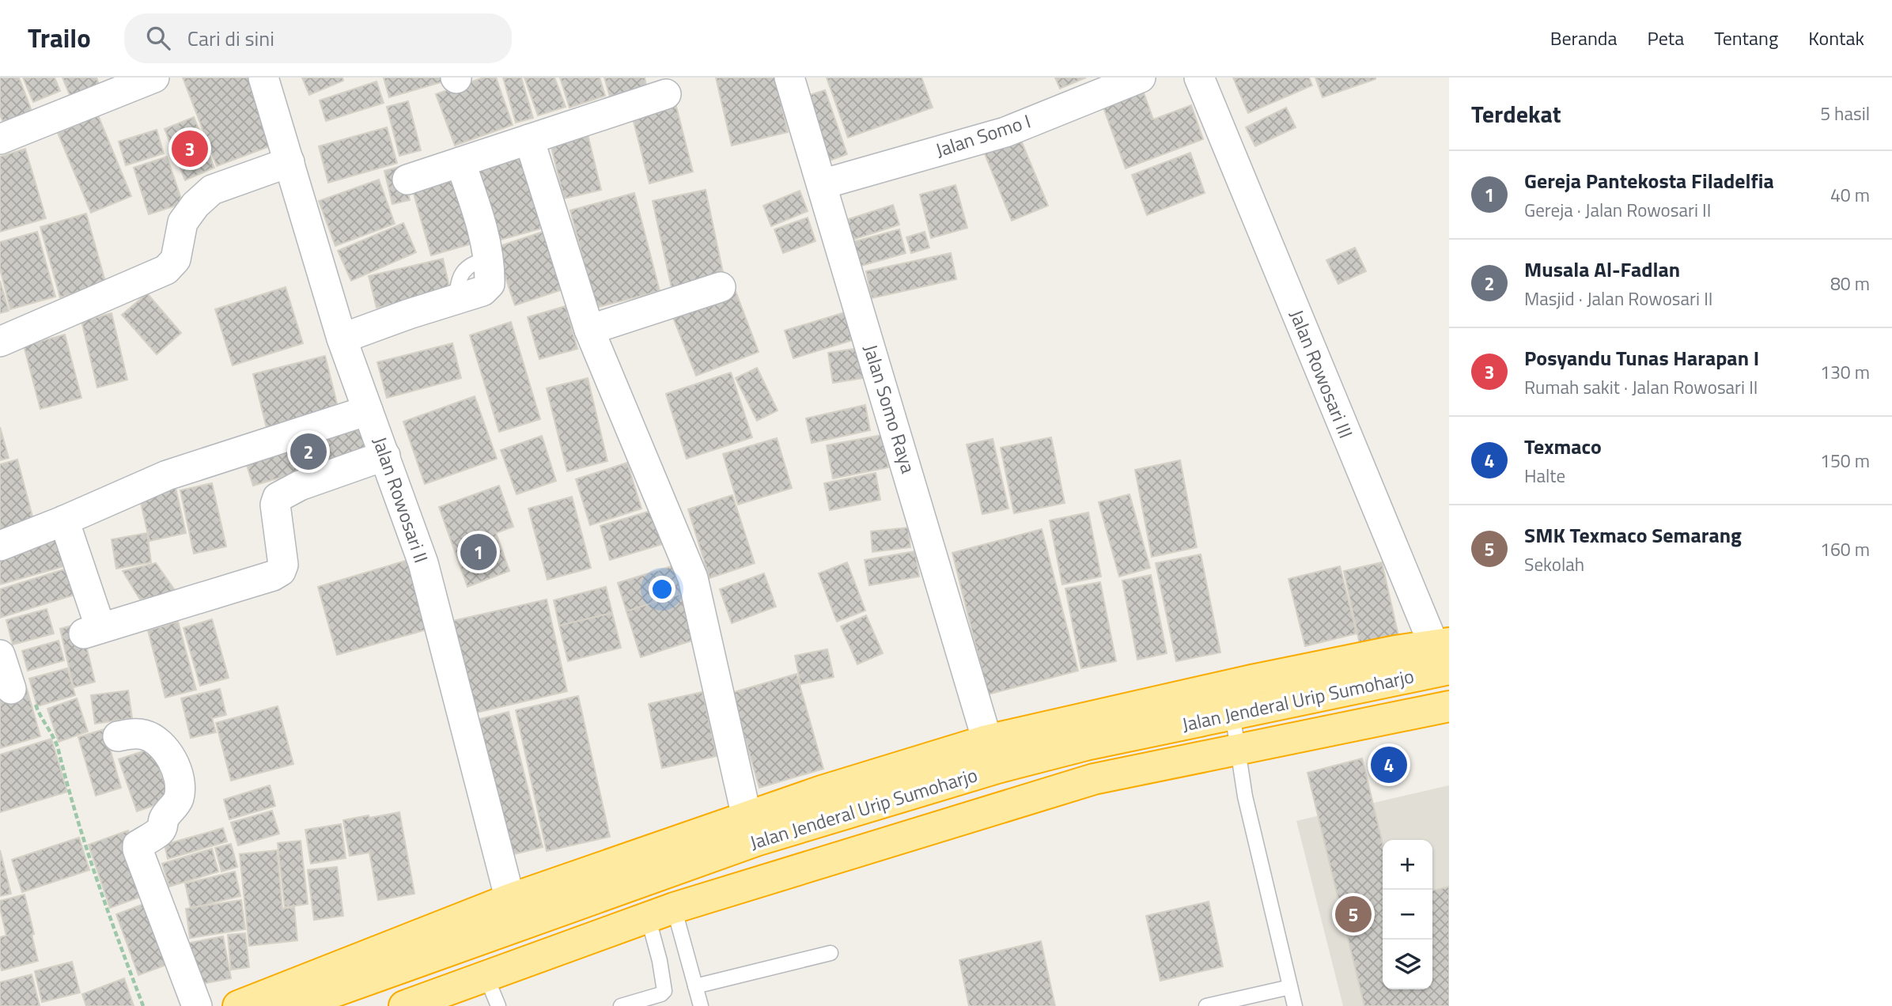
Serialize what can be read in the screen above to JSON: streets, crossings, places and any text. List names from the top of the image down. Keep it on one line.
{"streets":{"highway":["Jalan Jenderal Urip Sumoharjo"],"street":["Jalan Somo I","Jalan Rowosari III","Jalan Somo Raya","Jalan Rowosari II"]},"crossings":[["Jalan Somo I","Jalan Somo Raya"],["Jalan Rowosari III","Jalan Jenderal Urip Sumoharjo"],["Jalan Rowosari II","Jalan Jenderal Urip Sumoharjo"]],"page":{"header":"Trailo","search":"Cari di sini","nav":["Beranda","Peta","Tentang","Kontak"],"heading":["Terdekat","5 hasil"],"pins":["3","2","1","4","5"],"list":[{"mark":"1","name":"Gereja Pantekosta Filadelfia","note":"Gereja · Jalan Rowosari II","value":"40 m"},{"mark":"2","name":"Musala Al-Fadlan","note":"Masjid · Jalan Rowosari II","value":"80 m"},{"mark":"3","name":"Posyandu Tunas Harapan I","note":"Rumah sakit · Jalan Rowosari II","value":"130 m"},{"mark":"4","name":"Texmaco","note":"Halte","value":"150 m"},{"mark":"5","name":"SMK Texmaco Semarang","note":"Sekolah","value":"160 m"}],"map_buttons":["+","−"]}}
